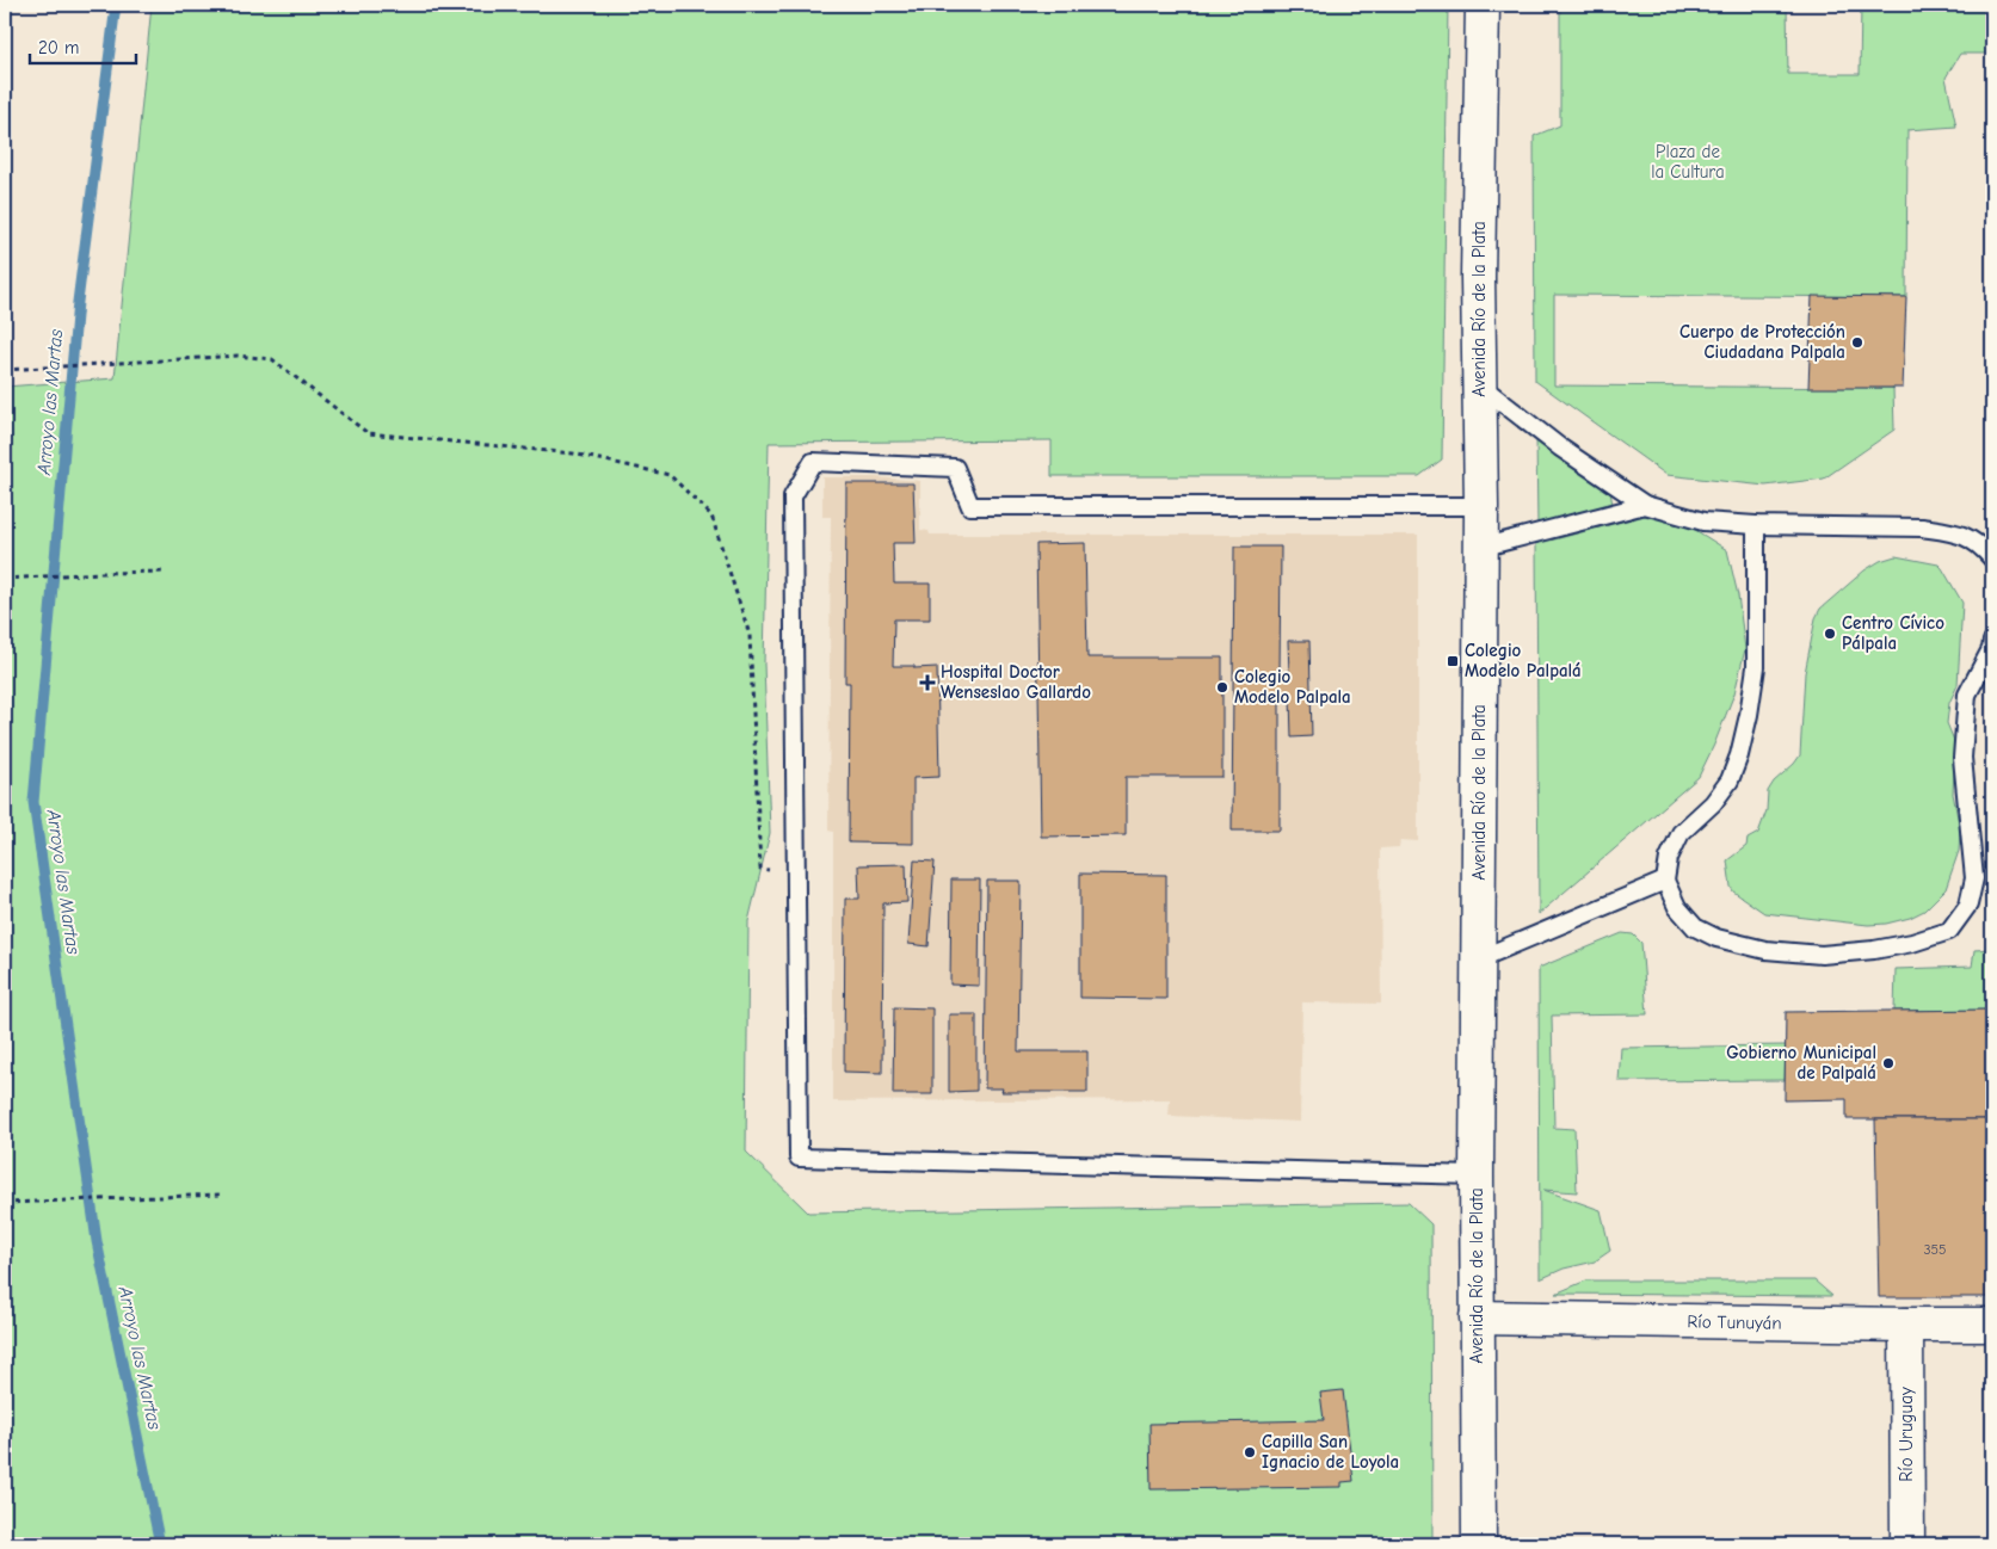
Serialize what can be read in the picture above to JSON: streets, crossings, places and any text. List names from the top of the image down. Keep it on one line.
{"streets":{"main road":["Avenida Río de la Plata","Río Tunuyán","Río Uruguay"]},"crossings":[["Avenida Río de la Plata","Río Tunuyán"],["Río Tunuyán","Río Uruguay"]],"water":["Arroyo las Martas"],"parks":["Plaza de la Cultura"],"places":{"other":["Cuerpo de Protección Ciudadana Palpala","Centro Cívico Pálpala","Colegio Modelo Palpala","Gobierno Municipal de Palpalá","Capilla San Ignacio de Loyola"],"transit":["Colegio Modelo Palpalá"],"health":["Hospital Doctor Wenseslao Gallardo"]},"house_numbers":["355"],"scale_bar":"20 m"}
